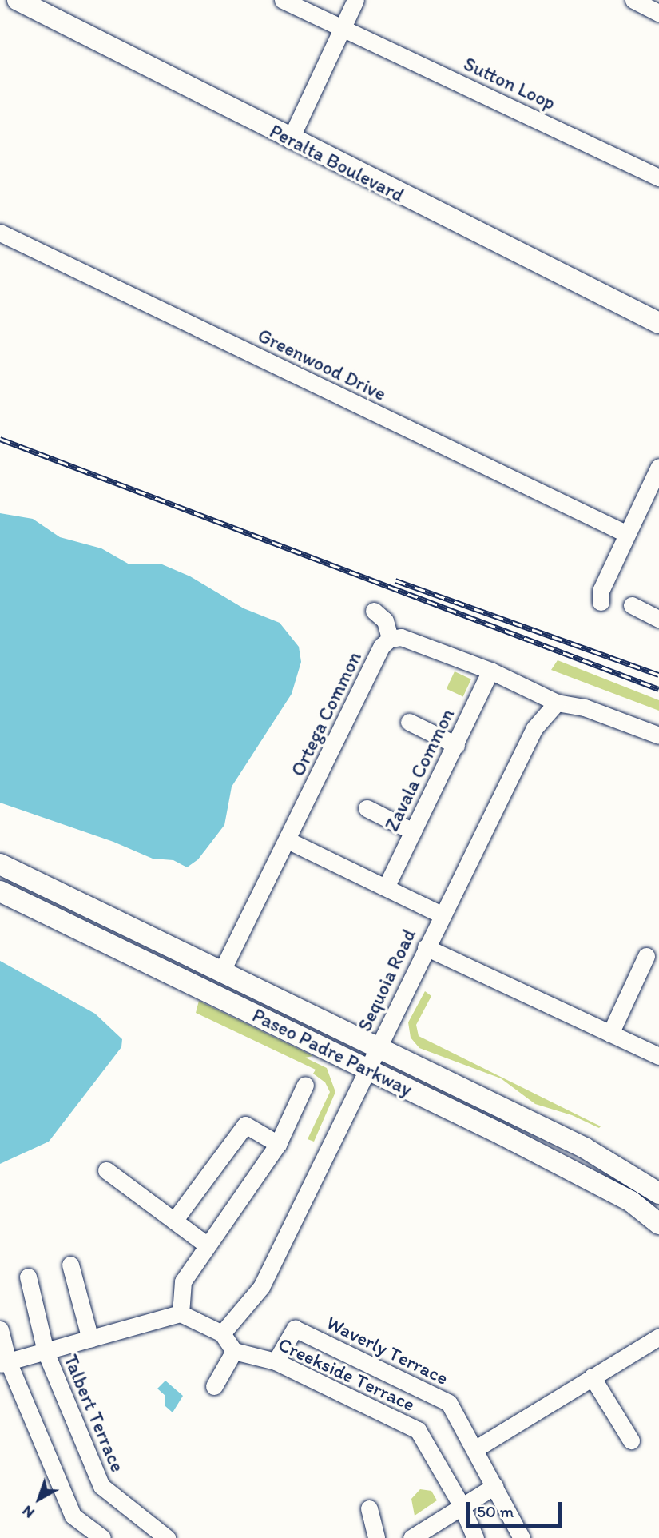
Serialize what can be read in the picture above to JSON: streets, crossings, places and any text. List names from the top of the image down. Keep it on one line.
{"streets":{"main road":["Peralta Boulevard","Paseo Padre Parkway"],"street":["Sutton Loop","Greenwood Drive","Ortega Common","Zavala Common","Sequoia Road","Waverly Terrace","Creekside Terrace","Talbert Terrace"]},"crossings":[["Ortega Common","Paseo Padre Parkway"],["Sequoia Road","Paseo Padre Parkway"],["Waverly Terrace","Creekside Terrace"]],"scale_bar":"50 m","north":"bottom left"}
